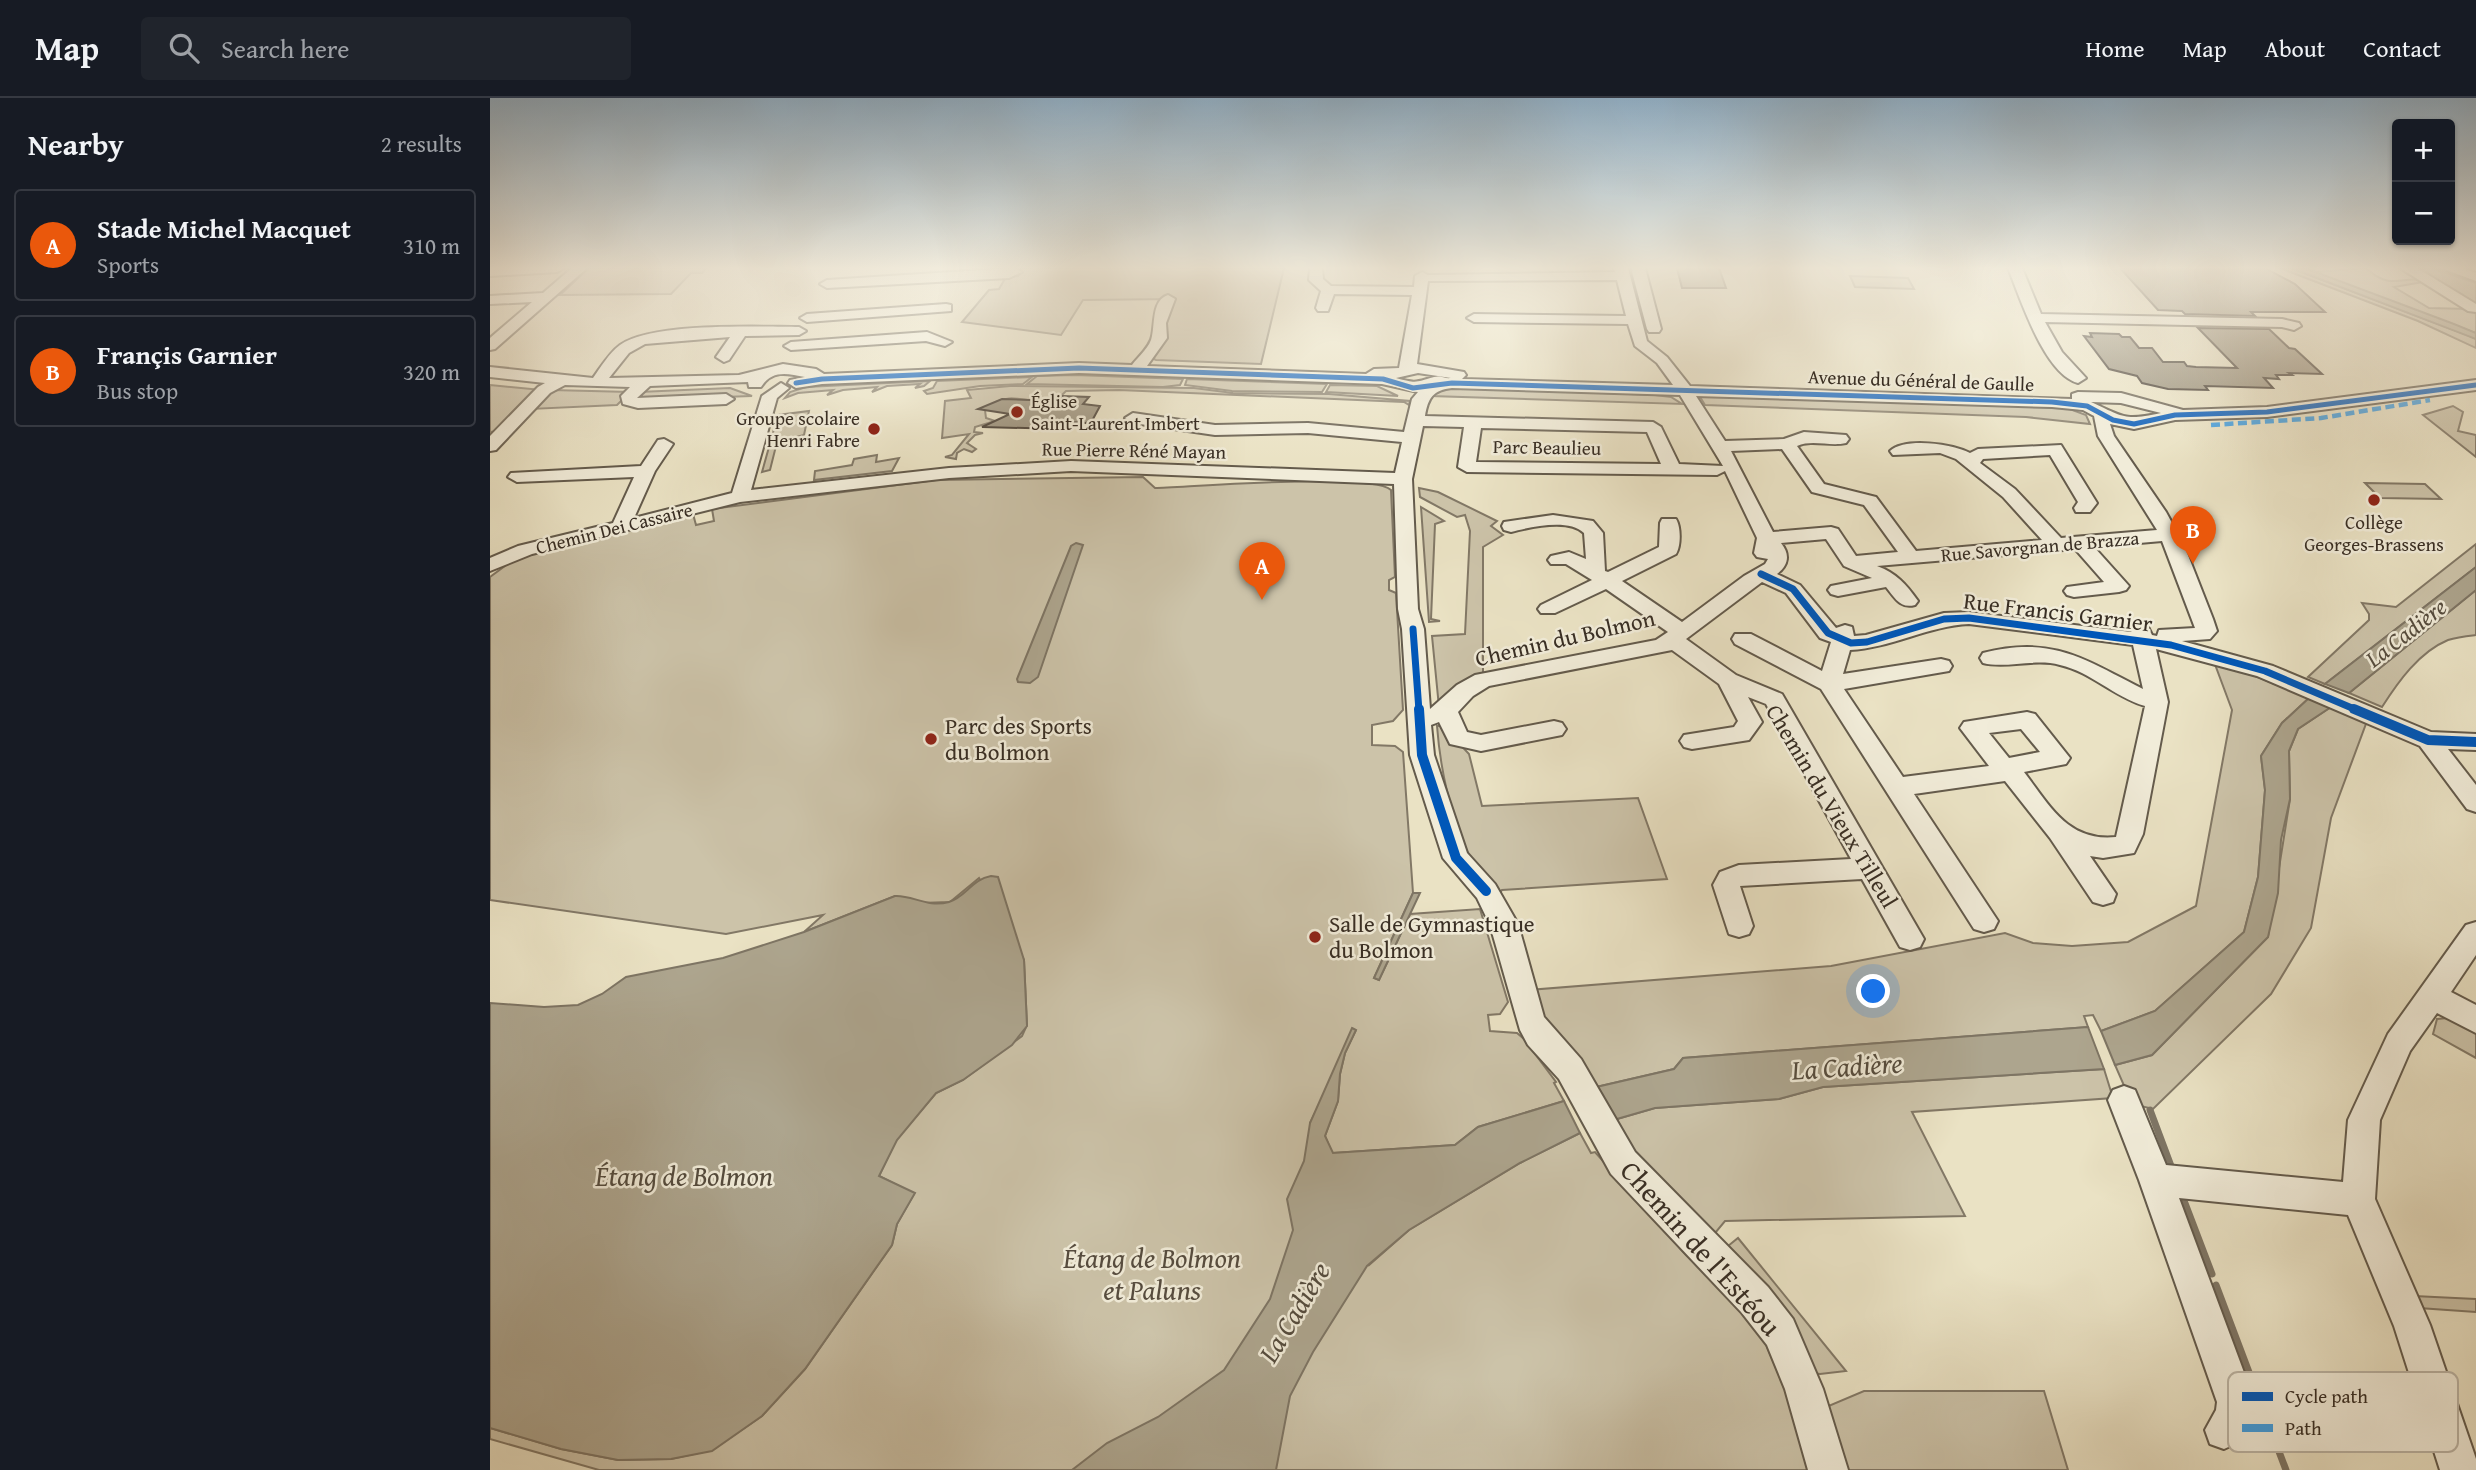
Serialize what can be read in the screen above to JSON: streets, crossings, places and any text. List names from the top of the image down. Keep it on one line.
{"streets":{"street":["Avenue du Général de Gaulle","Parc Beaulieu","Rue Pierre Réné Mayan","Chemin Dei Cassaire","Rue Savorgnan de Brazza","Rue Francis Garnier","Chemin du Bolmon","Chemin du Vieux Tilleul","Chemin de l'Estéou"]},"crossings":[["Rue Pierre Réné Mayan","Chemin Dei Cassaire"],["Chemin du Bolmon","Chemin du Vieux Tilleul"]],"water":["La Cadière","Étang de Bolmon"],"parks":["Étang de Bolmon et Paluns"],"places":["Église Saint-Laurent Imbert","Groupe scolaire Henri Fabre","Collège Georges-Brassens","Parc des Sports du Bolmon","Salle de Gymnastique du Bolmon"],"legend":["Cycle path","Path"],"page":{"header":"Map","search":"Search here","nav":["Home","Map","About","Contact"],"heading":["Nearby","2 results"],"map_buttons":["+","−"],"list":[{"mark":"A","name":"Stade Michel Macquet","note":"Sports","value":"310 m"},{"mark":"B","name":"Françis Garnier","note":"Bus stop","value":"320 m"}],"pins":["B","A"]}}
